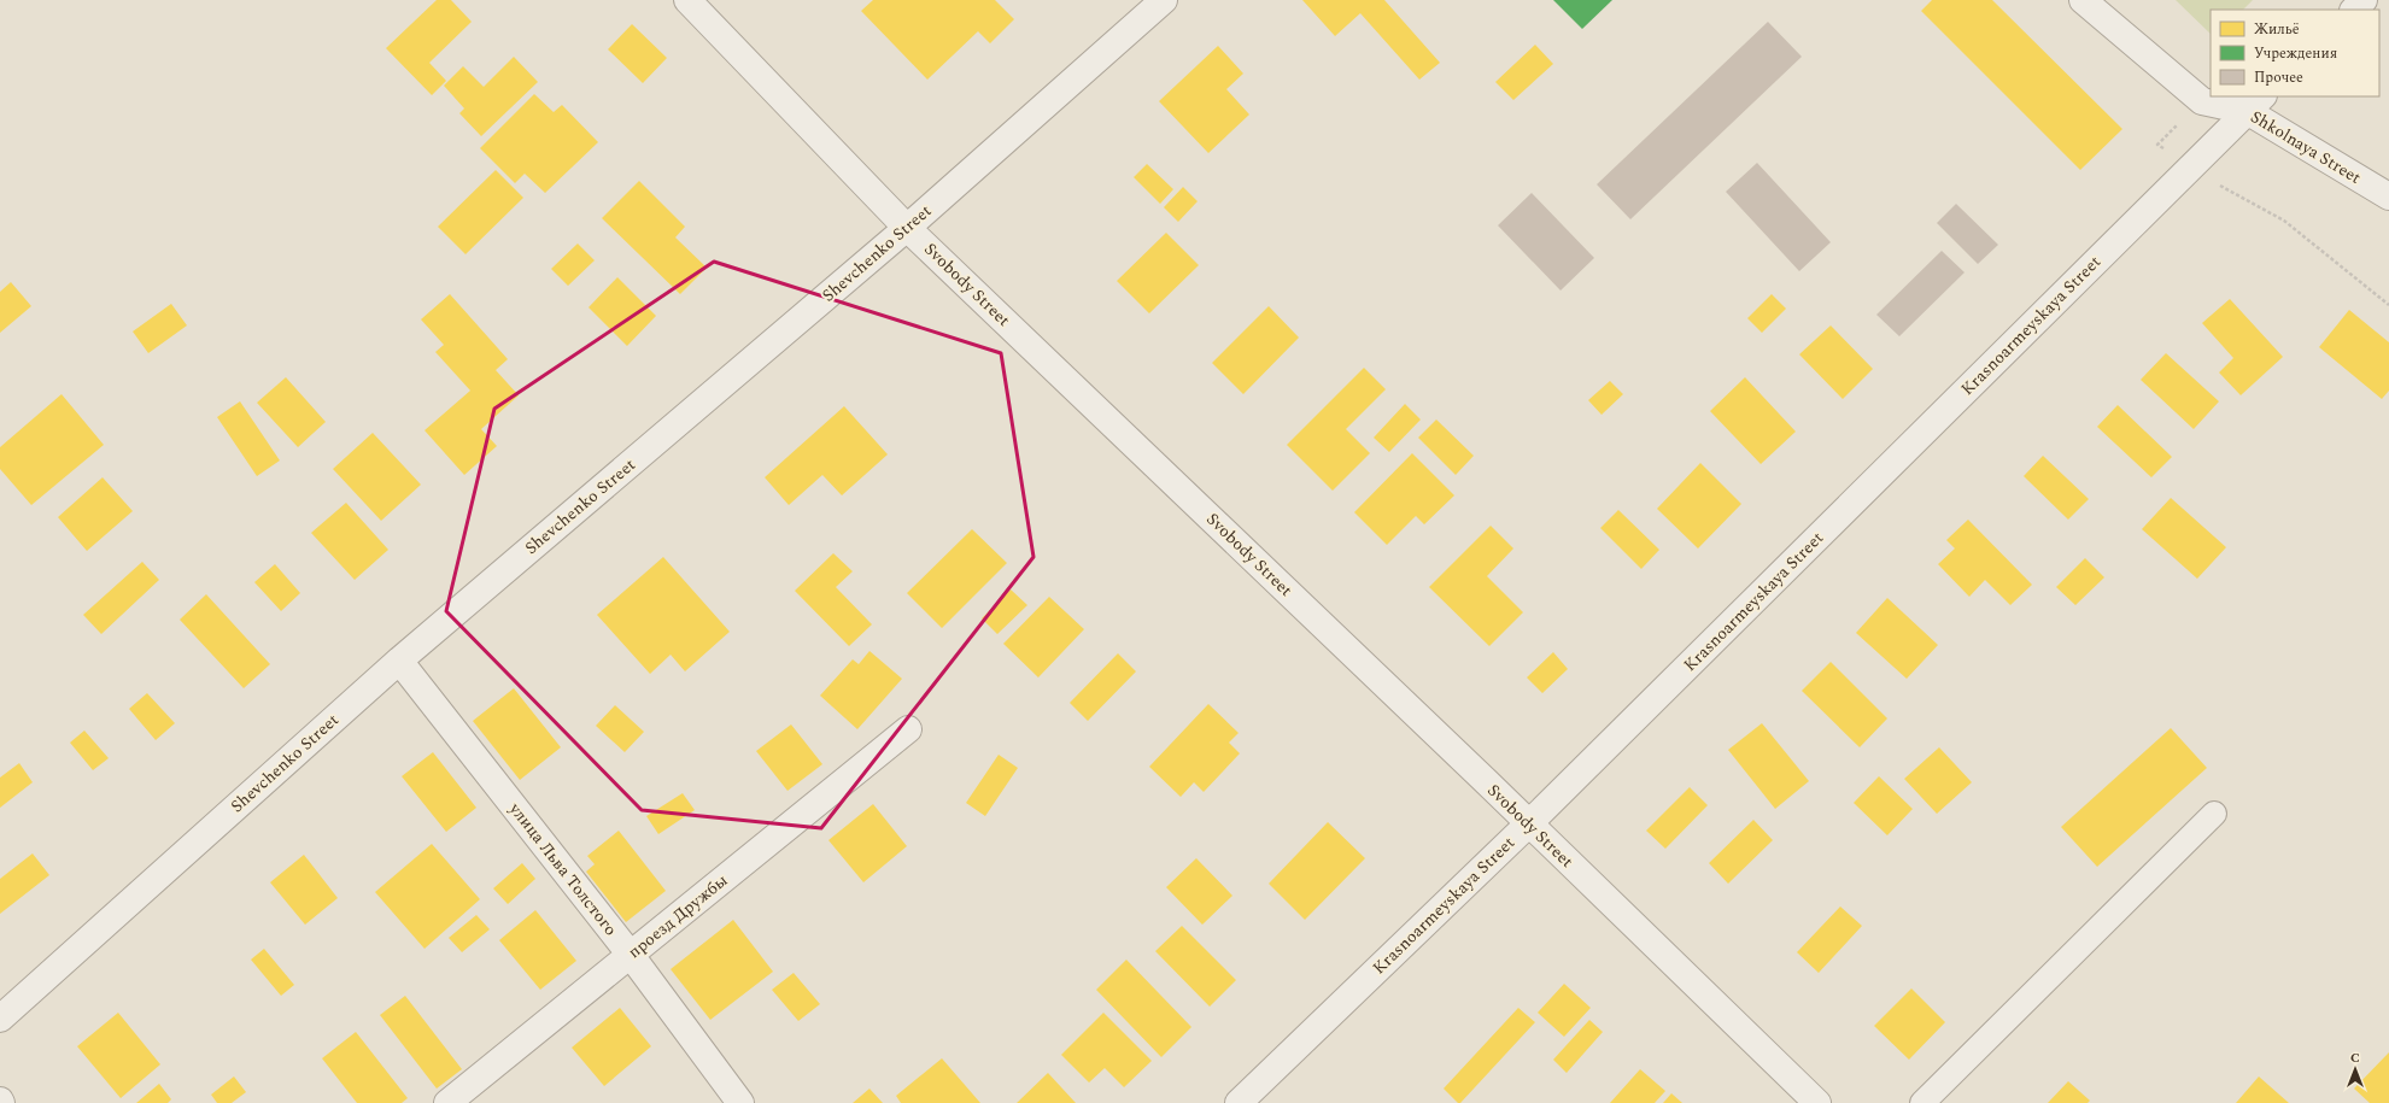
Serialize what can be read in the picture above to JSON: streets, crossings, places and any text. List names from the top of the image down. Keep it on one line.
{"streets":{"street":["Shkolnaya Street","Shevchenko Street","Svobody Street","Krasnoarmeyskaya Street","улица Льва Толстого","проезд Дружбы"]},"crossings":[["Shkolnaya Street","Krasnoarmeyskaya Street"],["Shevchenko Street","Svobody Street"],["Shevchenko Street","улица Льва Толстого"],["Svobody Street","Krasnoarmeyskaya Street"],["улица Льва Толстого","проезд Дружбы"]],"legend":["Жильё","Учреждения","Прочее"],"north":"top"}
